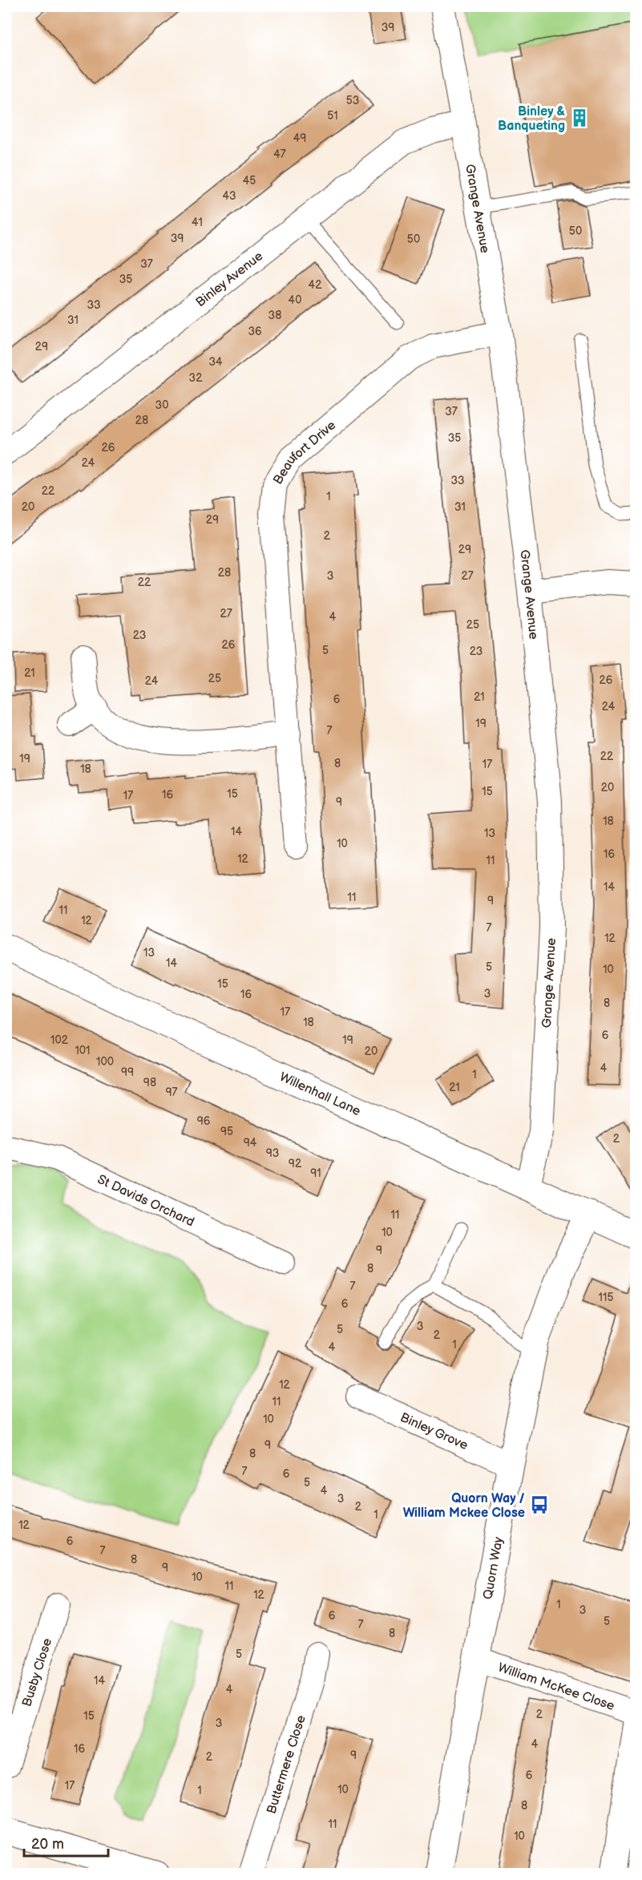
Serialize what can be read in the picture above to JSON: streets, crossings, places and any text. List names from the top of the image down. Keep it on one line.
{"streets":{"street":["Grange Avenue","Binley Avenue","Beaufort Drive","Willenhall Lane","St Davids Orchard","Binley Grove","Quorn Way","Busby Close","William McKee Close","Buttermere Close"]},"crossings":[["Grange Avenue","Binley Avenue"],["Grange Avenue","Beaufort Drive"],["Grange Avenue","Willenhall Lane"],["Willenhall Lane","Quorn Way"],["Binley Grove","Quorn Way"],["Quorn Way","William McKee Close"]],"places":{"building":["Binley & Banqueting"],"bus stop":["Quorn Way / William Mckee Close"]},"house_numbers":["39","53","51","49","47","45","43","41","50","39","50","37","35","42","40","33","38","31","36","29","34","32","30","37","28","35","26","24","33","22","1","20","31","29","2","29","28","3","27","22","27","4","25","23","26","5","23","21","25","26","24","21","6","24","19","7","22","19","8","17","18","20","15","15","16","17","9","18","14","13","10","16","12","11","14","11","9","11","12","7","12","13","14","5","10","15","3","16","8","17","18","6","102","19","101","20","100","4","99","1","98","21","97","96","95","2","94","93","92","91","11","10","9","8","7","115","6","3","5","2","1","4","12","11","10","9","8","7","6","5","4","3","2","1","12","6","7","8","9","10","11","12","1","3","6","5","7","8","5","14","4","2","15","3","4","16","9","2","6","17","10","1","8","11","10"],"scale_bar":"20 m"}
